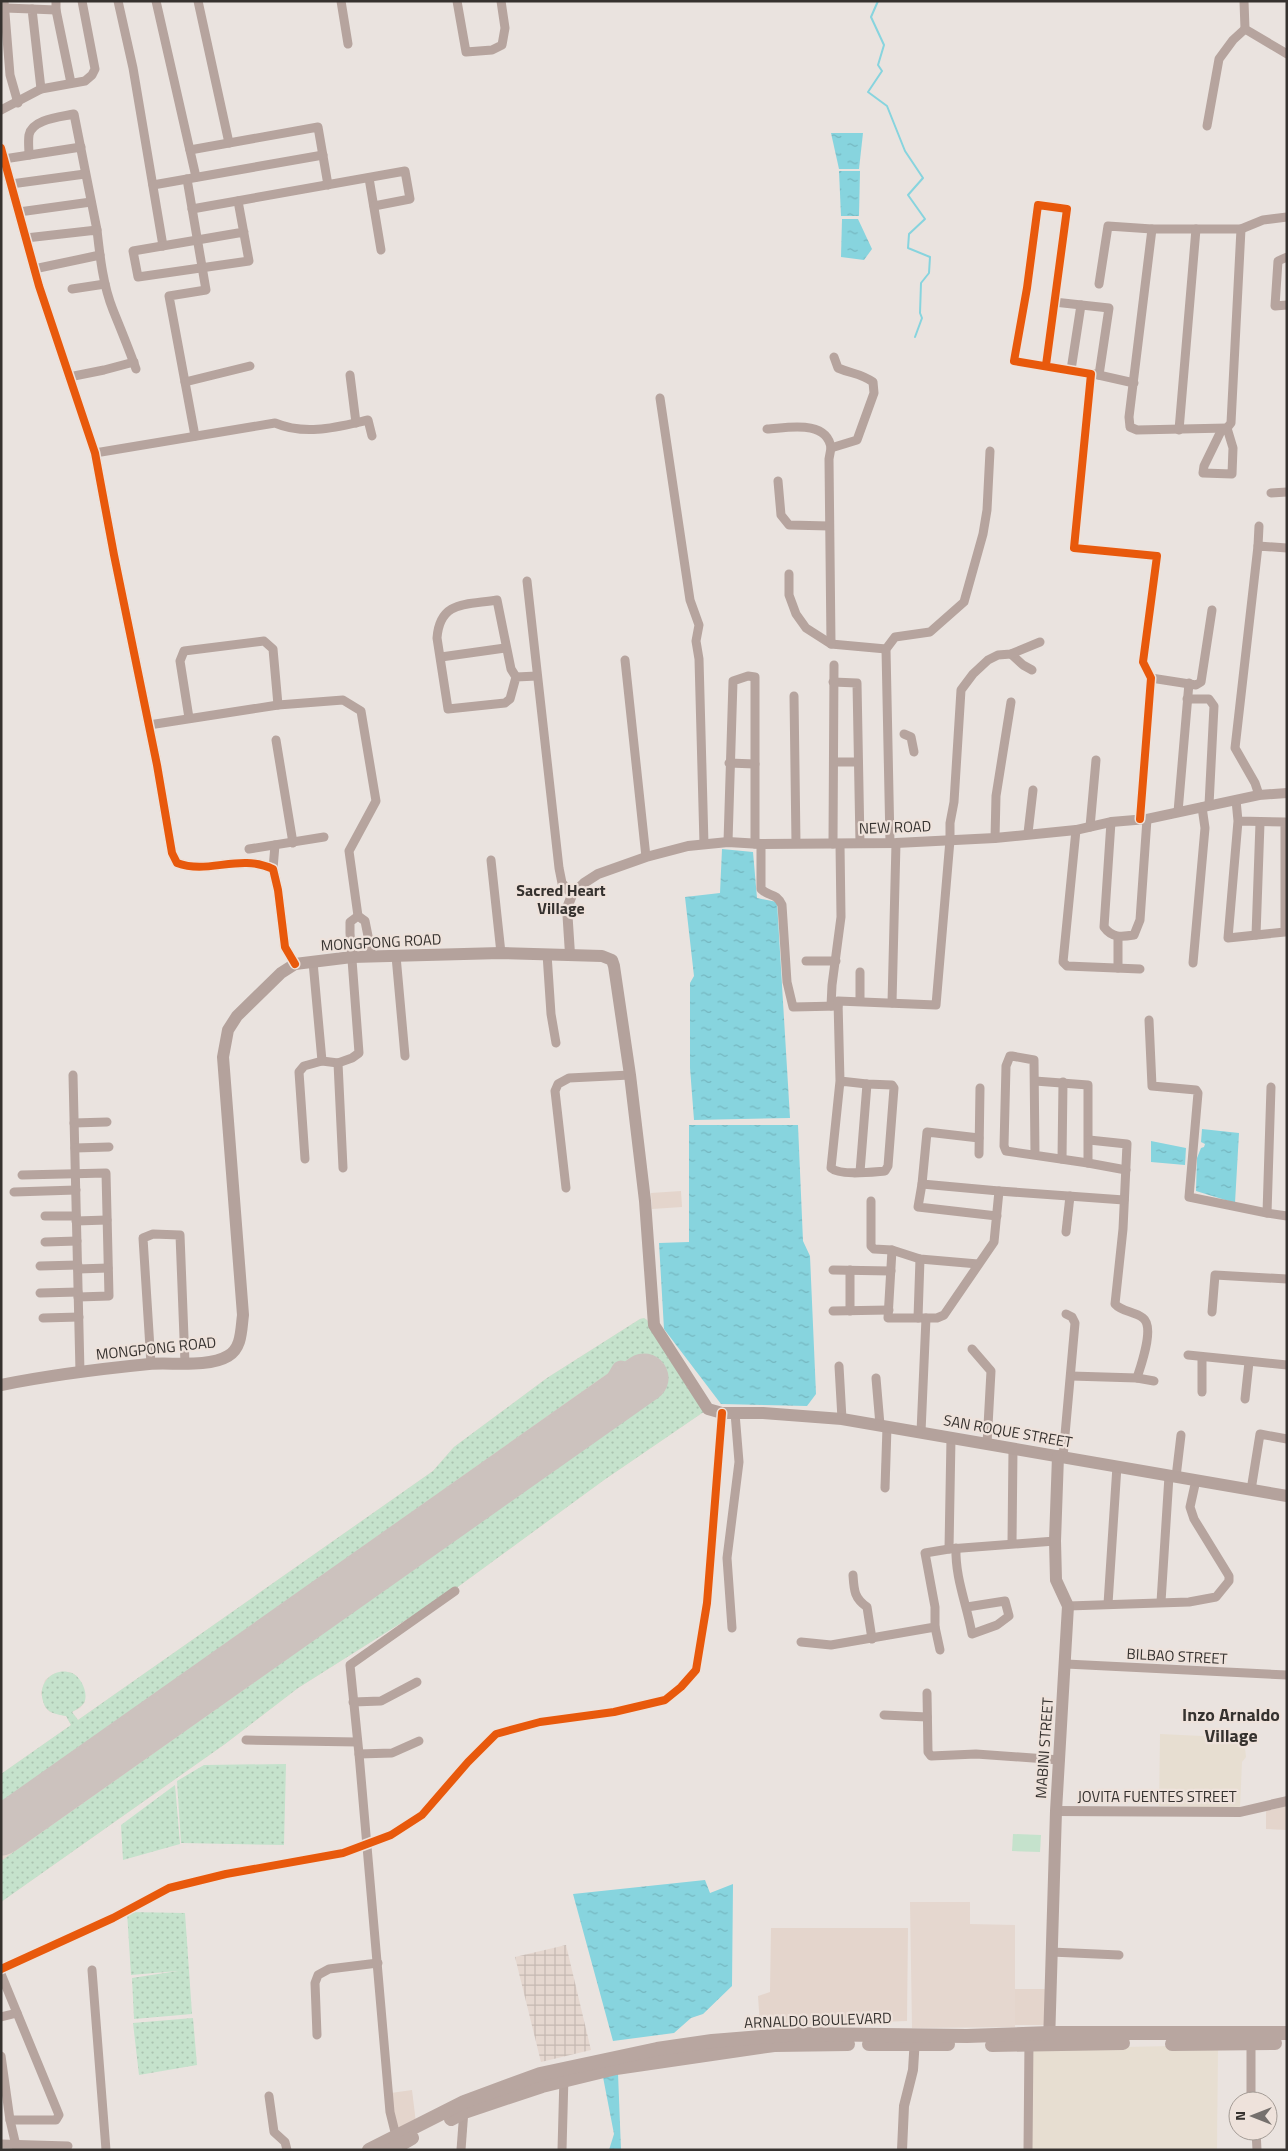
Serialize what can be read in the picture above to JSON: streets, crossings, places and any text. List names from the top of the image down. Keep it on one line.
{"streets":{"highway":["ARNALDO BOULEVARD"],"main road":["MONGPONG ROAD","SAN ROQUE STREET","MABINI STREET"],"street":["NEW ROAD","BILBAO STREET","JOVITA FUENTES STREET"]},"crossings":[["MONGPONG ROAD","SAN ROQUE STREET"],["SAN ROQUE STREET","MABINI STREET"],["BILBAO STREET","MABINI STREET"],["MABINI STREET","JOVITA FUENTES STREET"],["MABINI STREET","ARNALDO BOULEVARD"]],"districts":["Sacred Heart Village","Inzo Arnaldo Village"],"north":"left"}
